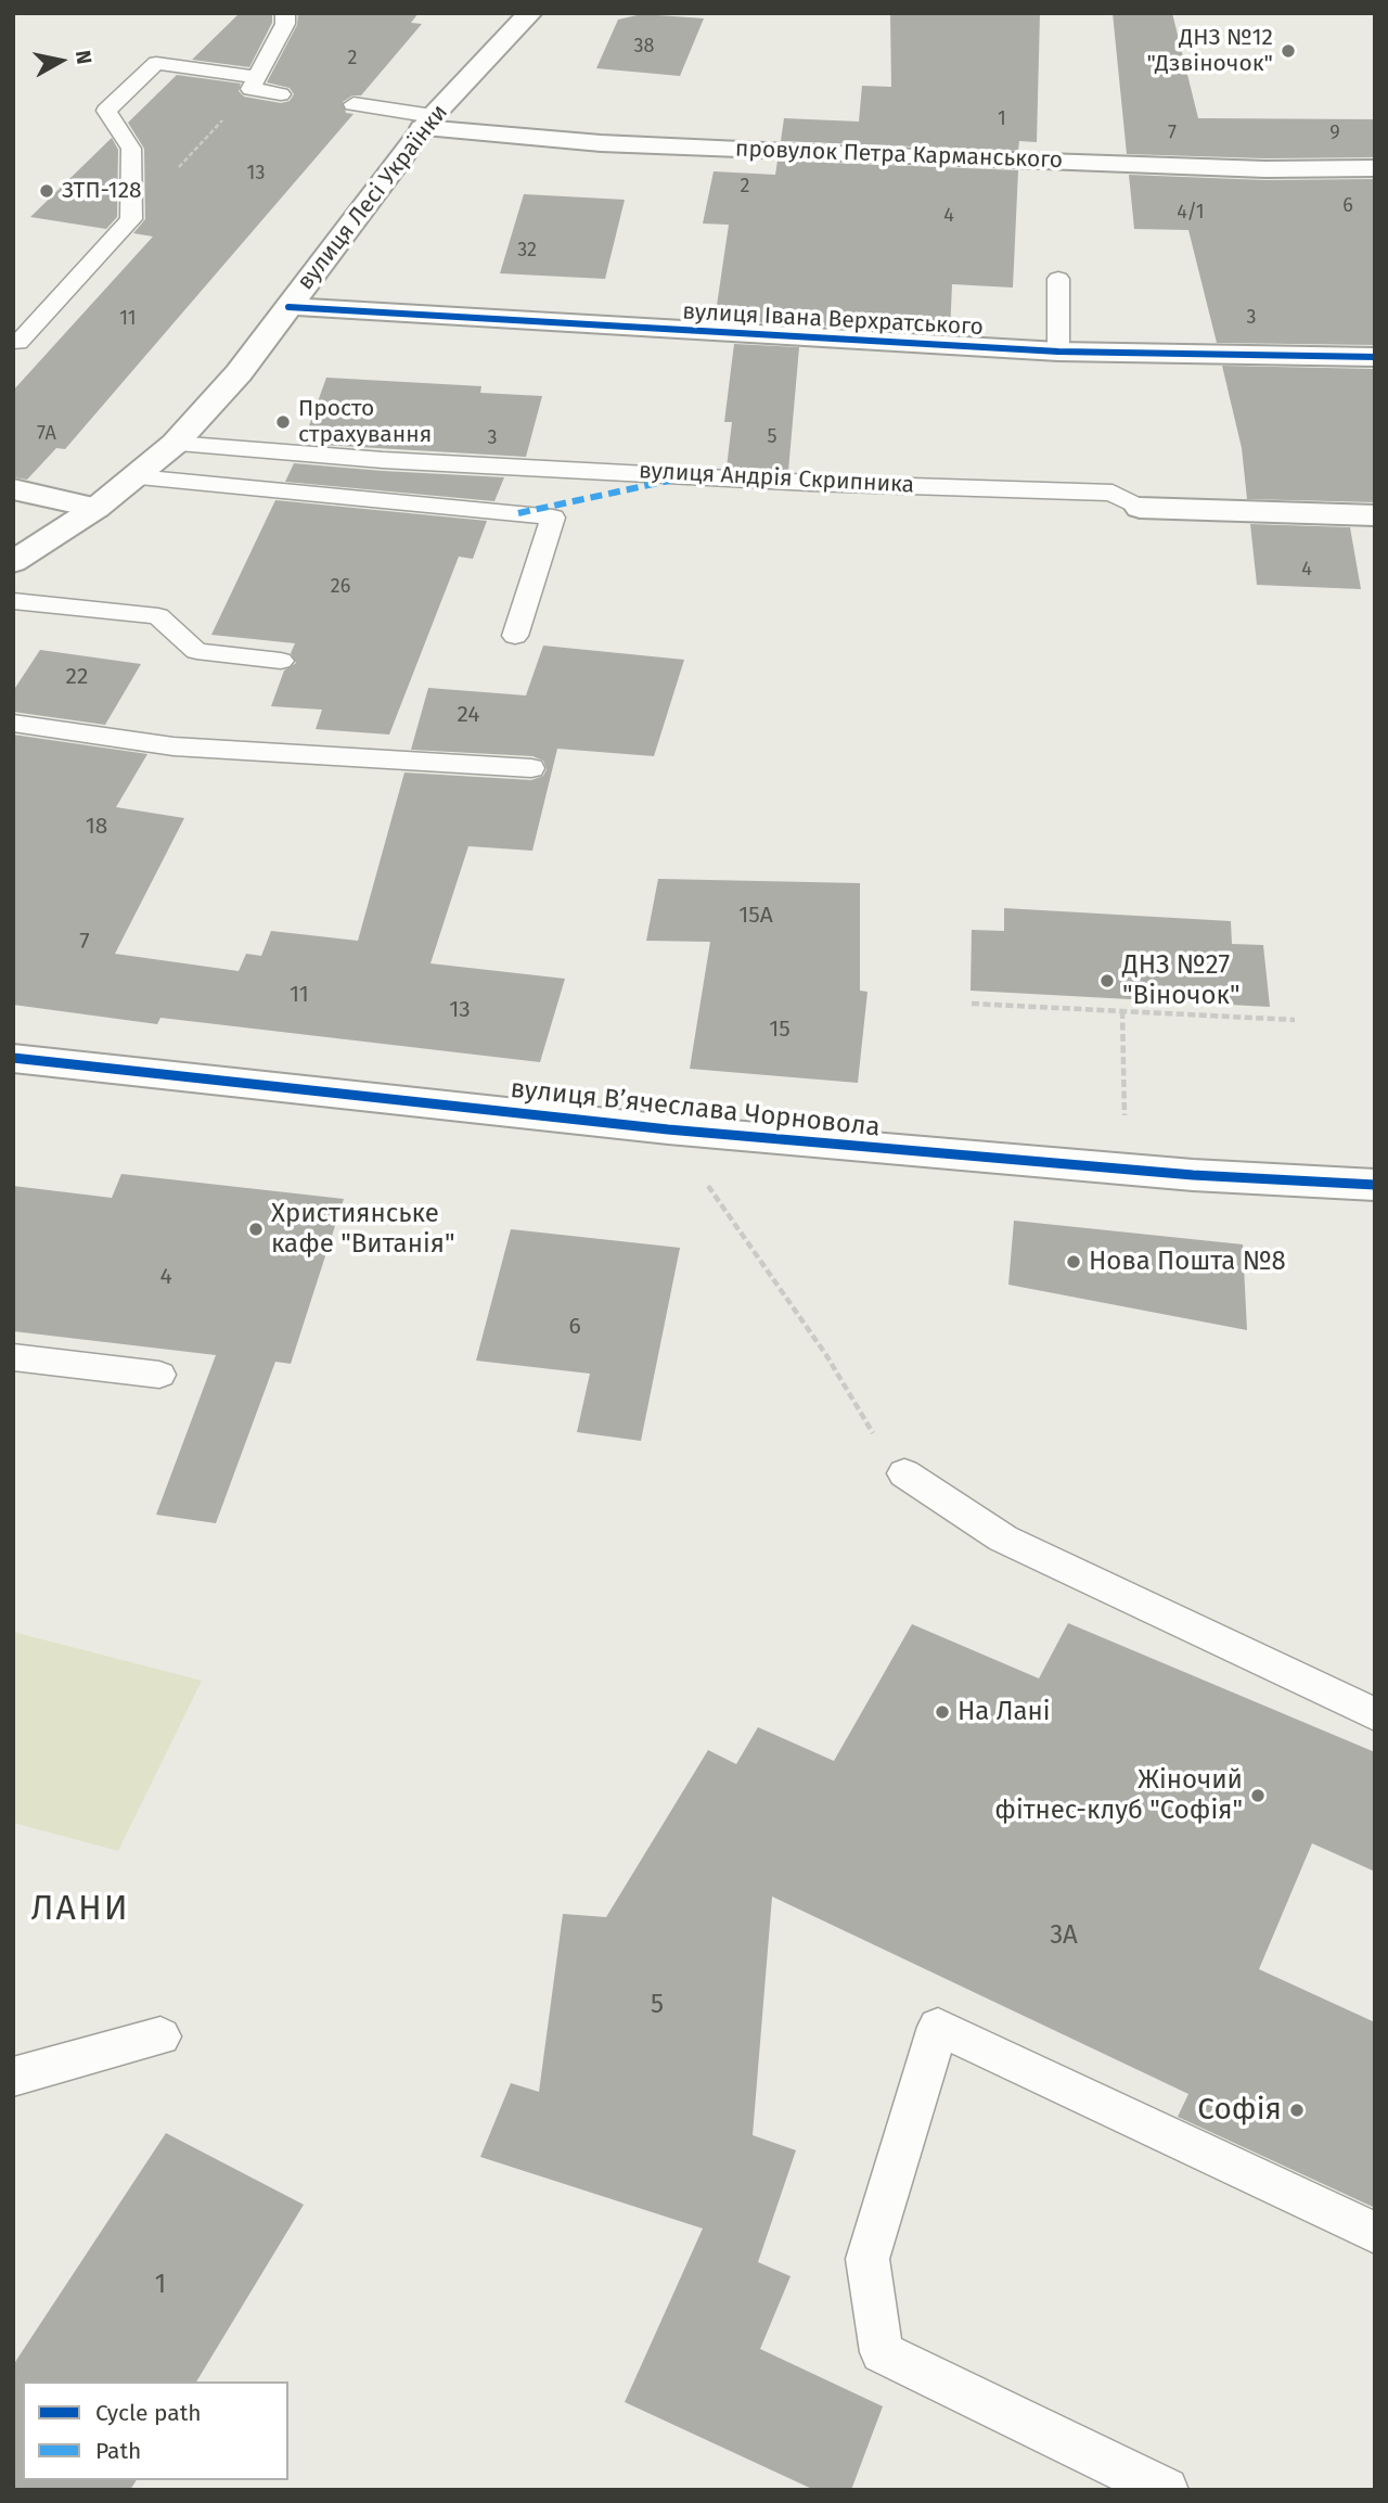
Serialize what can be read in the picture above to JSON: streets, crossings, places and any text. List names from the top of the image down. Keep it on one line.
{"streets":{"street":["провулок Петра Карманського","вулиця Лесі Українки","вулиця Івана Верхратського","вулиця Андрія Скрипника","вулиця Вʼячеслава Чорновола"]},"crossings":[["провулок Петра Карманського","вулиця Лесі Українки"],["вулиця Лесі Українки","вулиця Івана Верхратського"],["вулиця Лесі Українки","вулиця Андрія Скрипника"]],"districts":["ЛАНИ"],"places":["ДНЗ №12 \"Дзвіночок\"","ЗТП-128","Просто страхування","ДНЗ №27 \"Віночок\"","Християнське кафе \"Витанія\"","Нова Пошта №8","На Лані","Жіночий фітнес-клуб \"Софія\"","Софія"],"house_numbers":["38","2","1","7","9","13","2","6","4/1","4","32","3","11","7А","5","3","4","26","22","24","18","15А","7","11","13","15","4","6","3А","5","1"],"legend":["Cycle path","Path"],"north":"right"}
